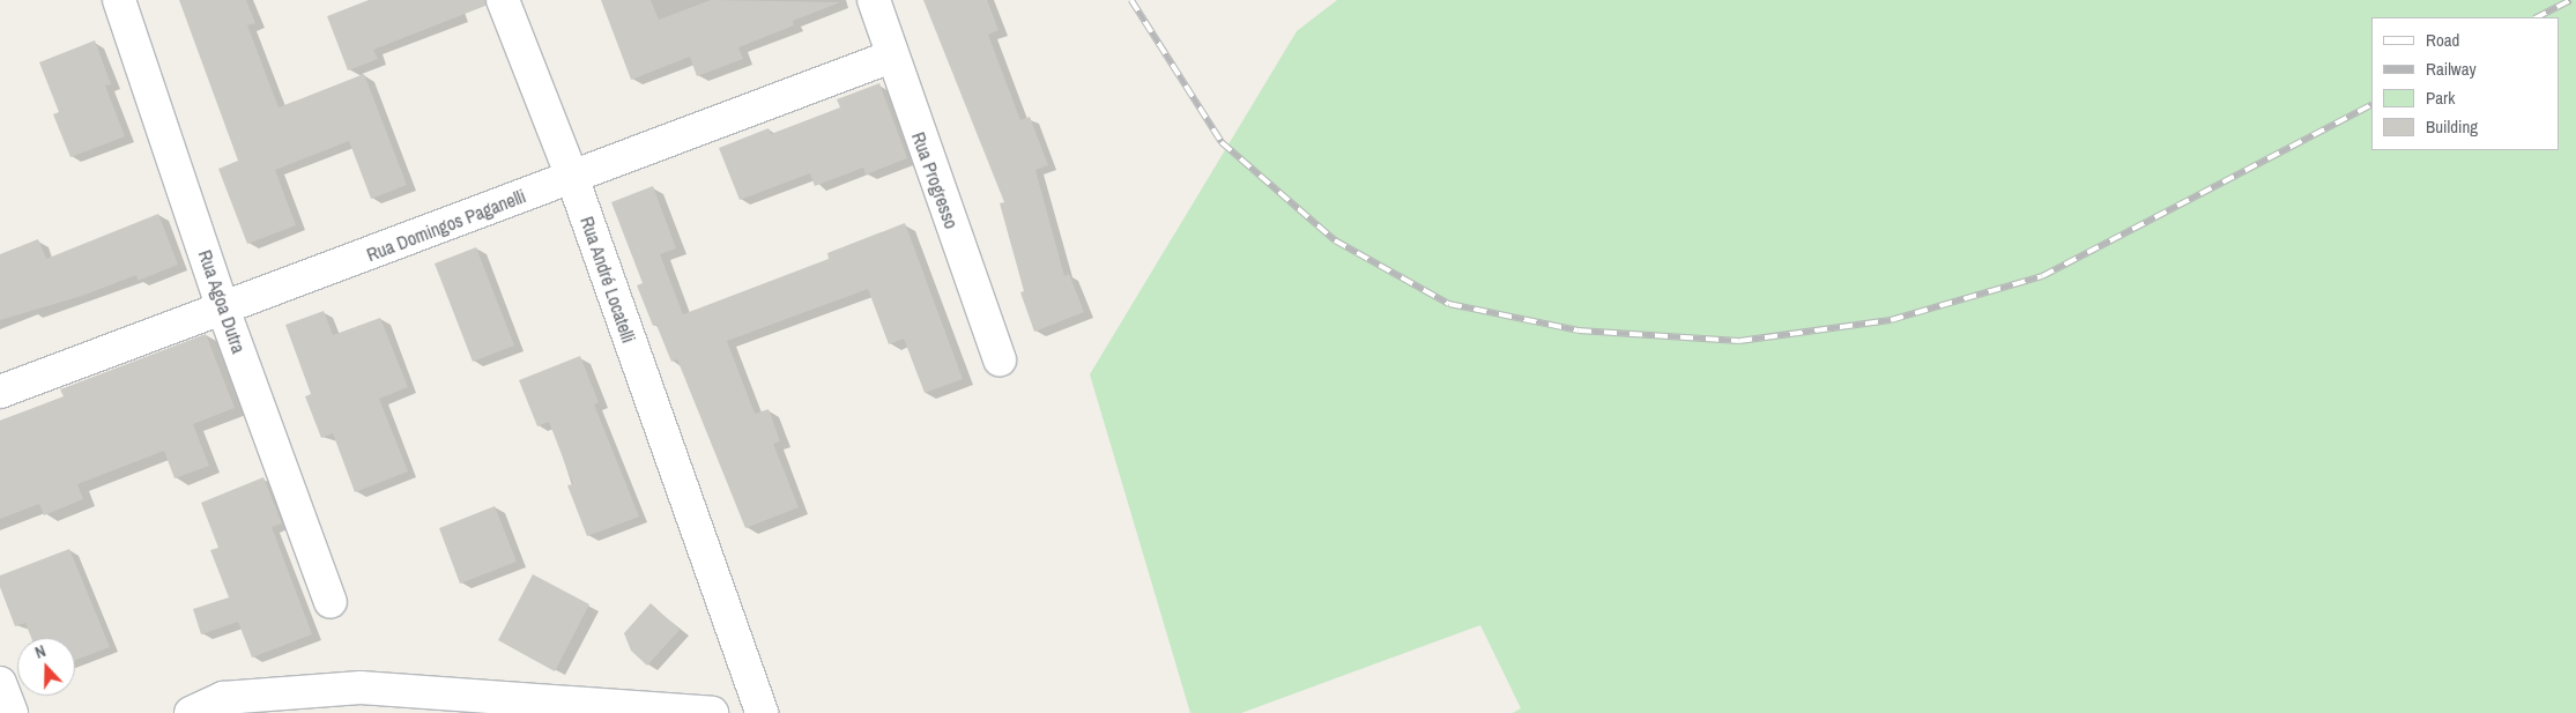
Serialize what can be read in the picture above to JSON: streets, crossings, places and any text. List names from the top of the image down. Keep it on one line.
{"streets":{"street":["Rua Progresso","Rua Domingos Paganelli","Rua André Locatelli","Rua Agoa Dutra"]},"crossings":[["Rua Progresso","Rua Domingos Paganelli"],["Rua Domingos Paganelli","Rua André Locatelli"],["Rua Domingos Paganelli","Rua Agoa Dutra"]],"legend":["Road","Railway","Park","Building"],"north":"top"}
